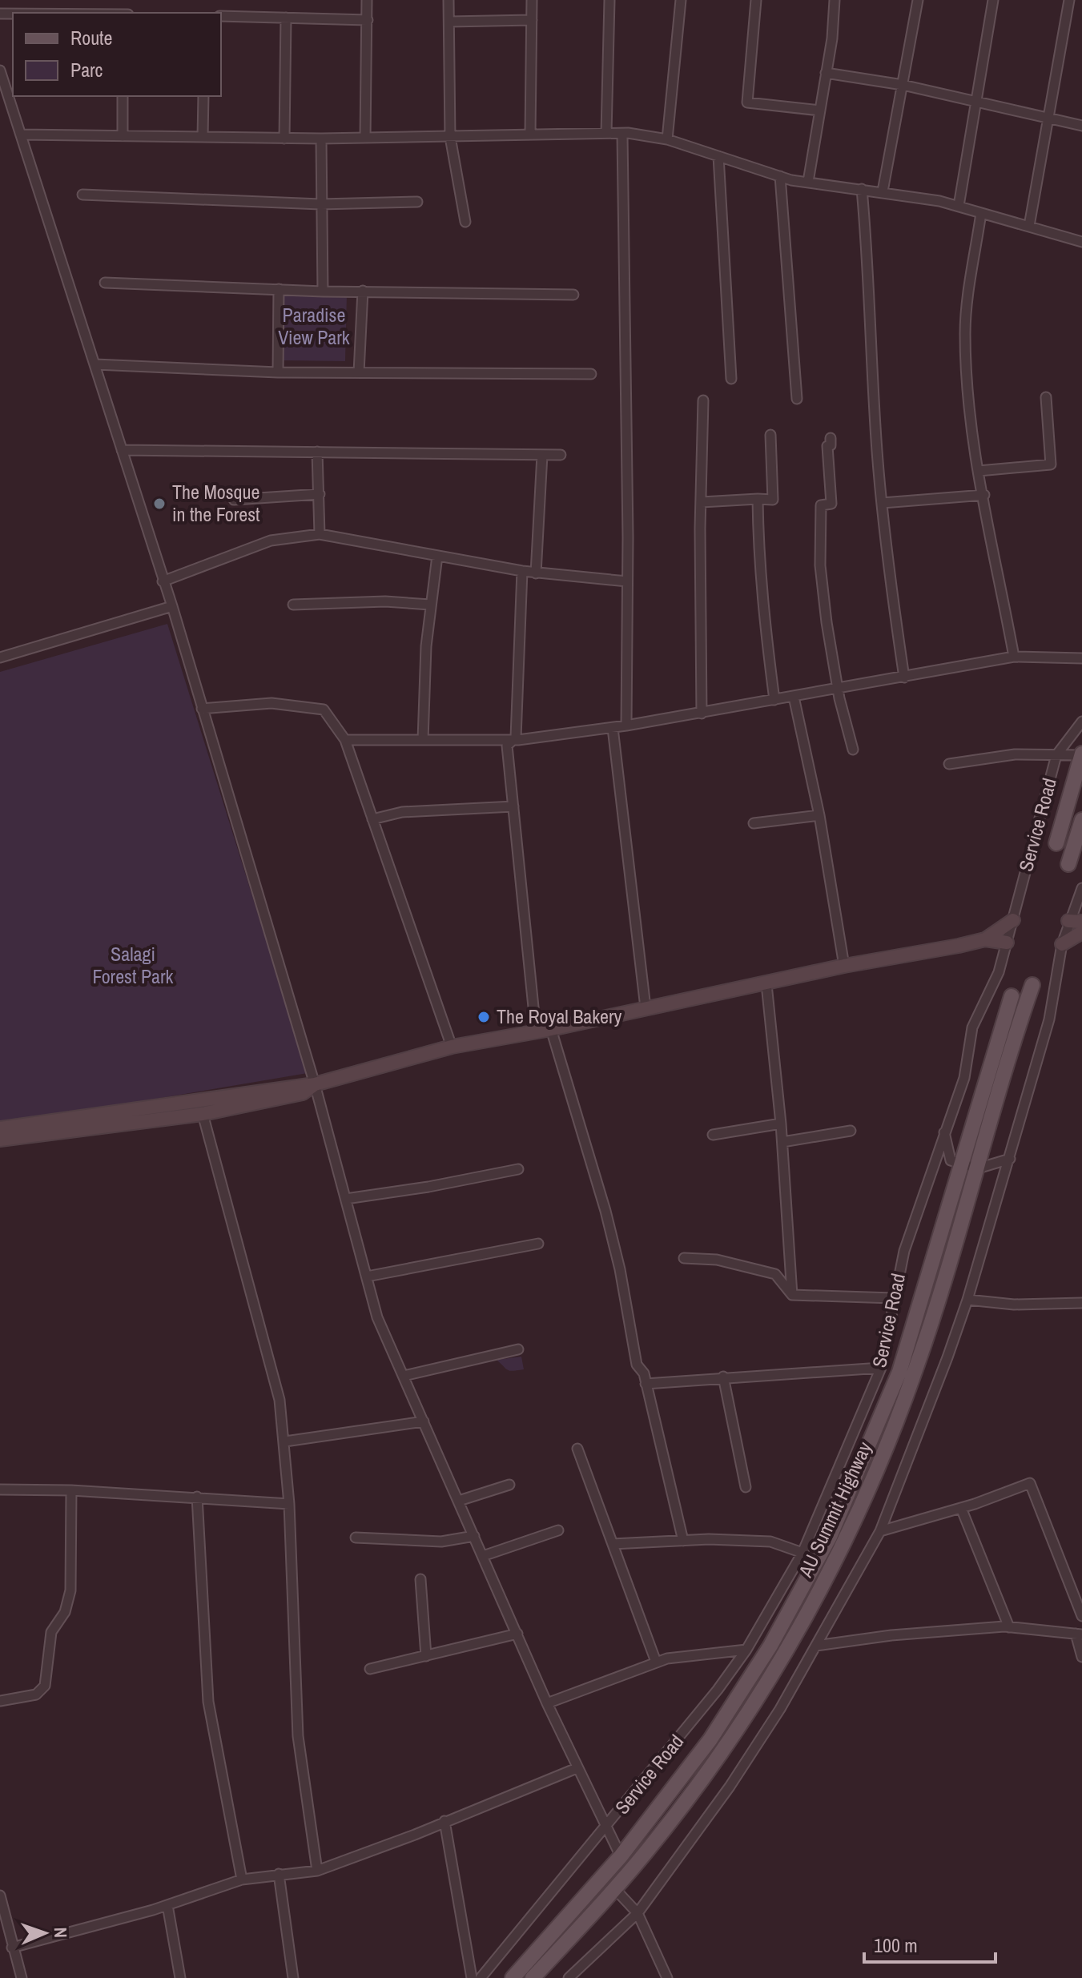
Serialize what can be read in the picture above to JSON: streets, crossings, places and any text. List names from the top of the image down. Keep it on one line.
{"streets":{"main road":["AU Summit Highway"],"street":["Service Road"]},"parks":["Paradise View Park","Salagi Forest Park"],"places":["The Mosque in the Forest","The Royal Bakery"],"legend":["Route","Parc"],"scale_bar":"100 m","north":"right"}
